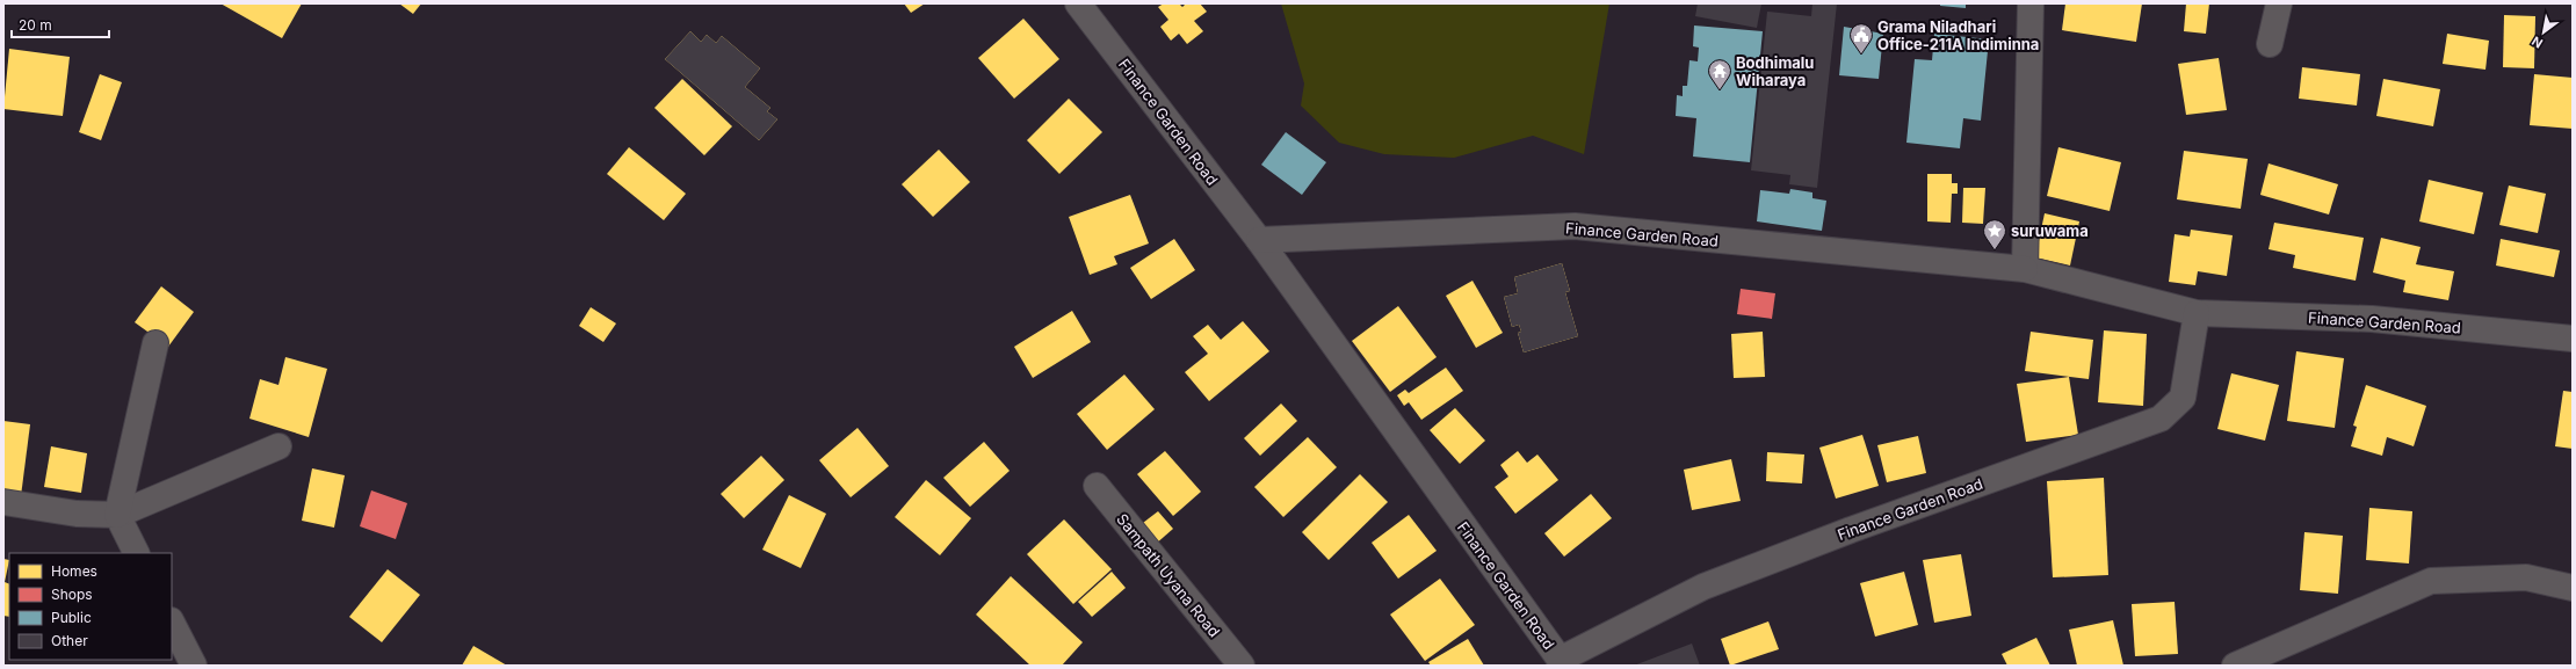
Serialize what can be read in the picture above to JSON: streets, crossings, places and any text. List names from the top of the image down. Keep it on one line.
{"streets":{"street":["Finance Garden Road","Sampath Uyana Road"]},"places":{"public building":["Grama Niladhari Office-211A Indiminna"],"temple":["Bodhimalu Wiharaya"],"place":["suruwama"]},"legend":["Homes","Shops","Public","Other"],"scale_bar":"20 m","north":"bottom left"}
